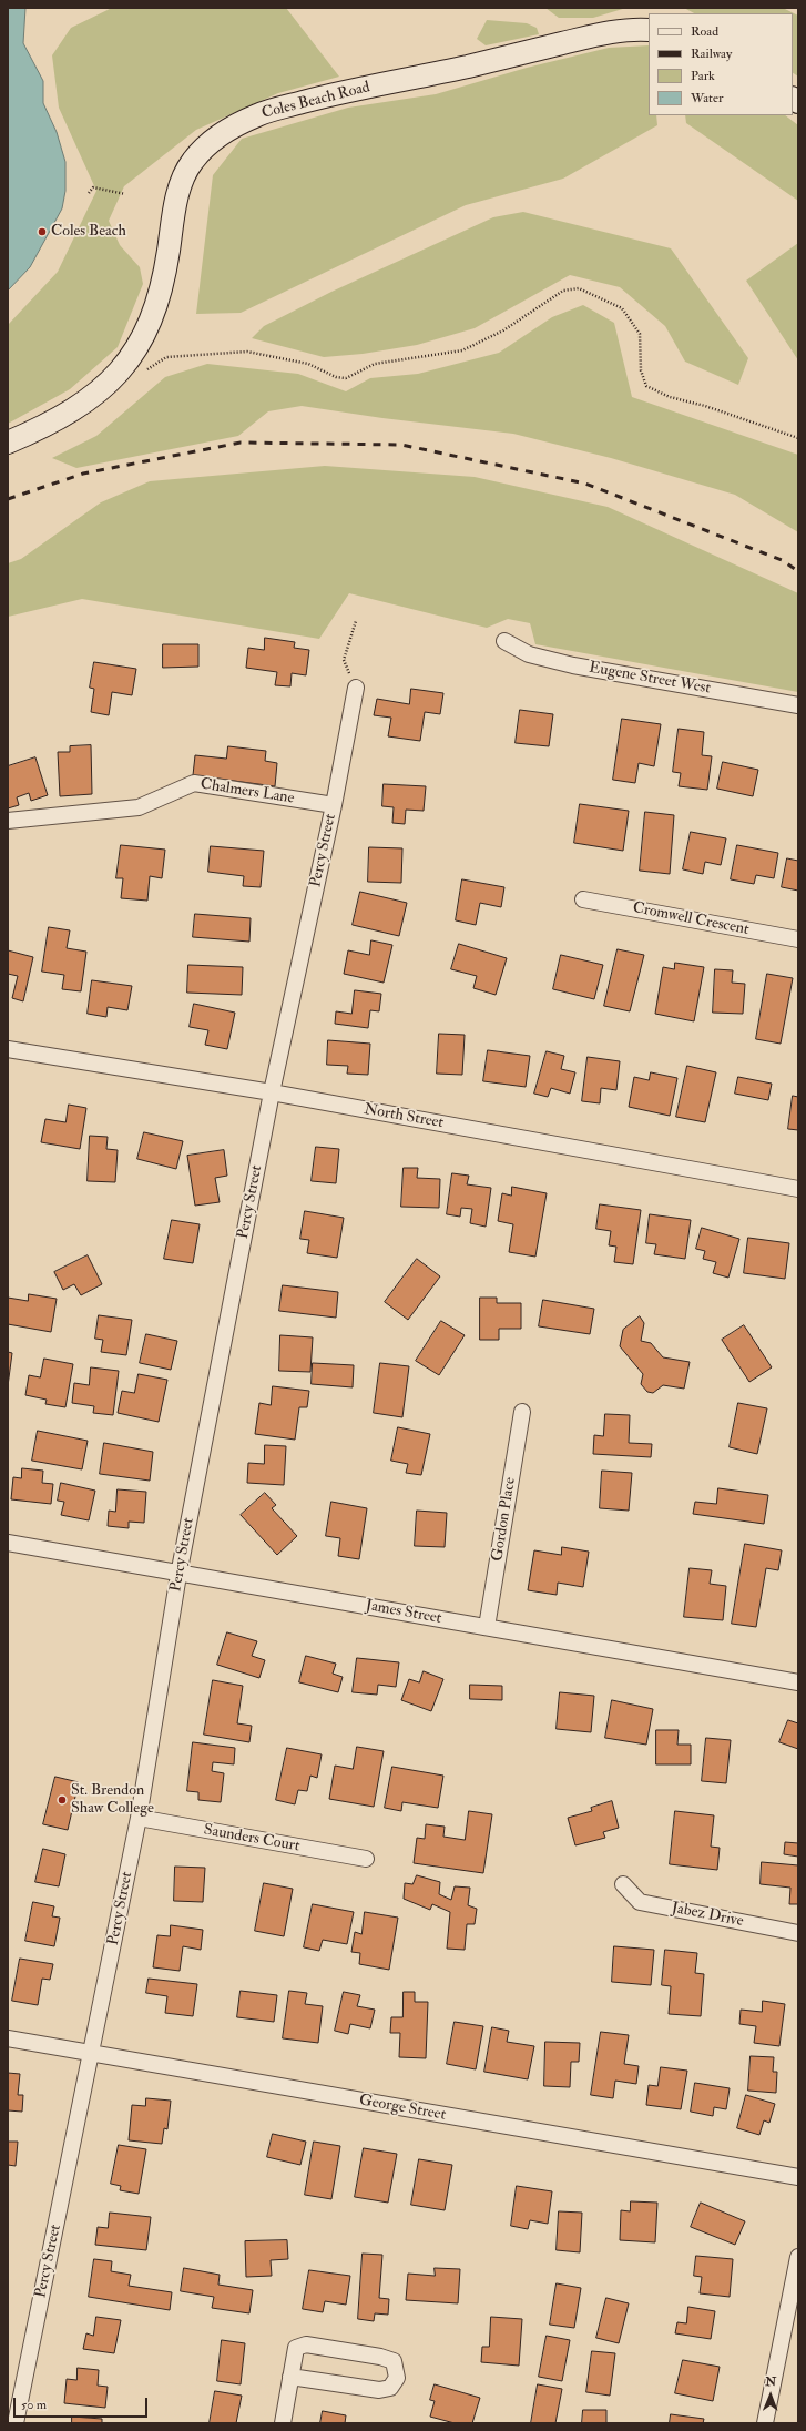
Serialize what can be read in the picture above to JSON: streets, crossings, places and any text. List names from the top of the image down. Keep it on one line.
{"streets":{"street":["Coles Beach Road","Eugene Street West","Chalmers Lane","Percy Street","Cromwell Crescent","North Street","Gordon Place","James Street","Saunders Court","Jabez Drive","George Street"]},"crossings":[["Chalmers Lane","Percy Street"],["Percy Street","North Street"],["Percy Street","James Street"],["Percy Street","Saunders Court"],["Percy Street","George Street"],["Gordon Place","James Street"]],"places":["Coles Beach","St. Brendon Shaw College"],"legend":["Road","Railway","Park","Water"],"scale_bar":"50 m","north":"top"}
